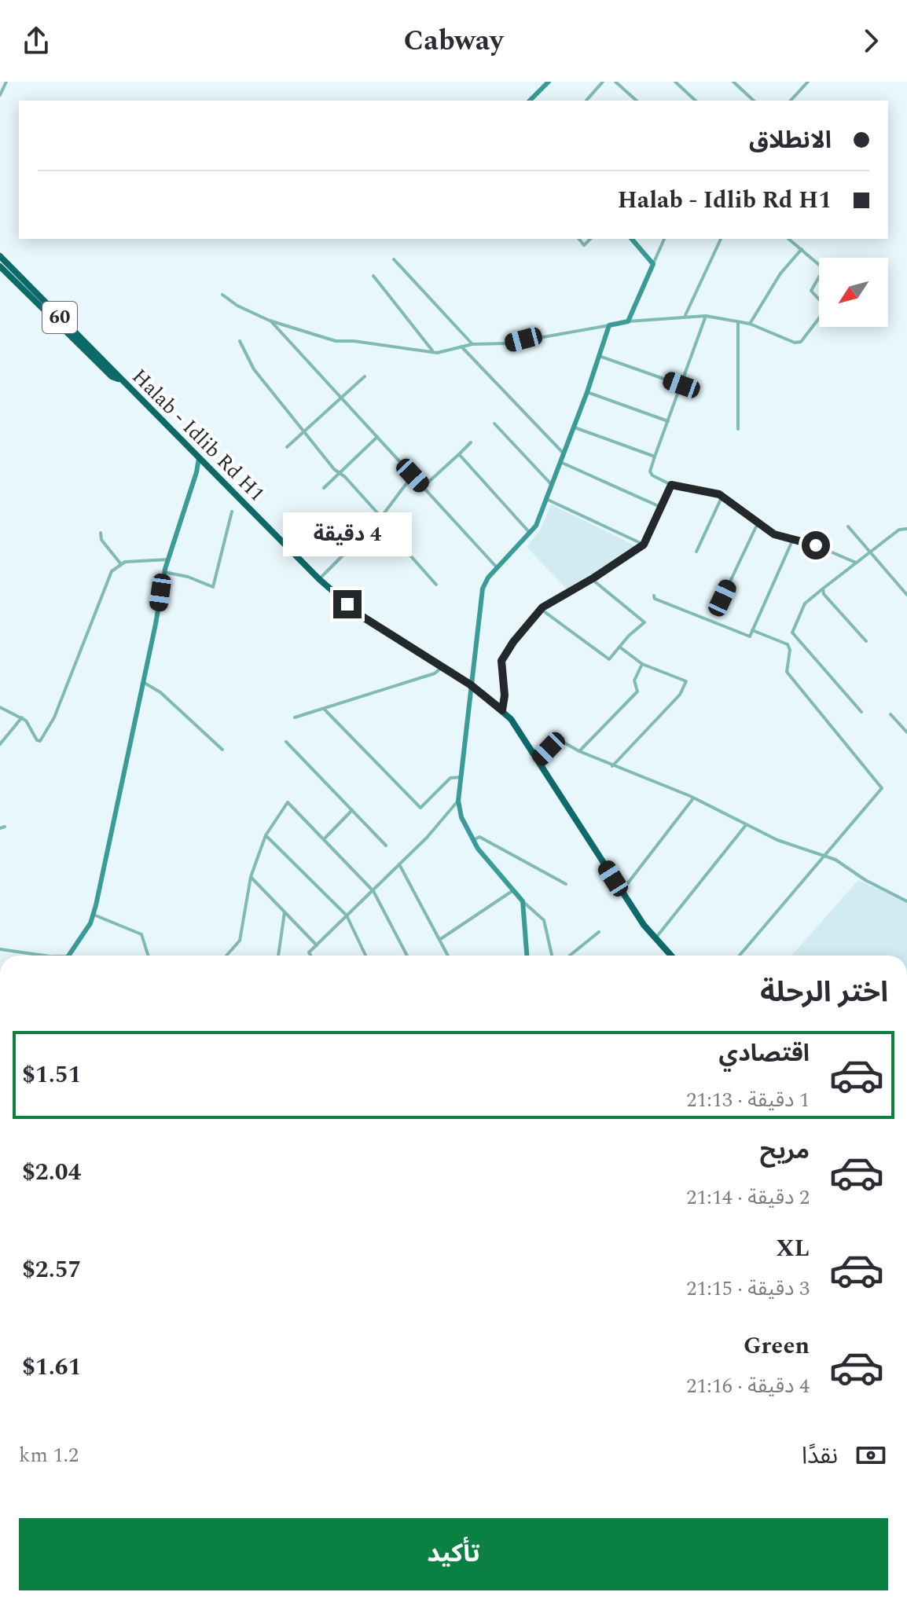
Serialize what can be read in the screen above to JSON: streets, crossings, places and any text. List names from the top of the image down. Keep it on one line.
{"streets":{"highway":["60","Halab - Idlib Rd H1"]},"crossings":[["60","Halab - Idlib Rd H1"]],"north":"bottom left","page":{"header":"Cabway","banner":["الانطلاق","Halab - Idlib Rd H1"],"bubble":"4 دقيقة","heading":"اختر الرحلة","list":[{"name":"اقتصادي","note":"1 دقيقة · 21:13","value":"$1.51"},{"name":"مريح","note":"2 دقيقة · 21:14","value":"$2.04"},{"name":"XL","note":"3 دقيقة · 21:15","value":"$2.57"},{"name":"Green","note":"4 دقيقة · 21:16","value":"$1.61"}],"pay":["نقدًا","1.2 km"],"buttons":"تأكيد"}}
